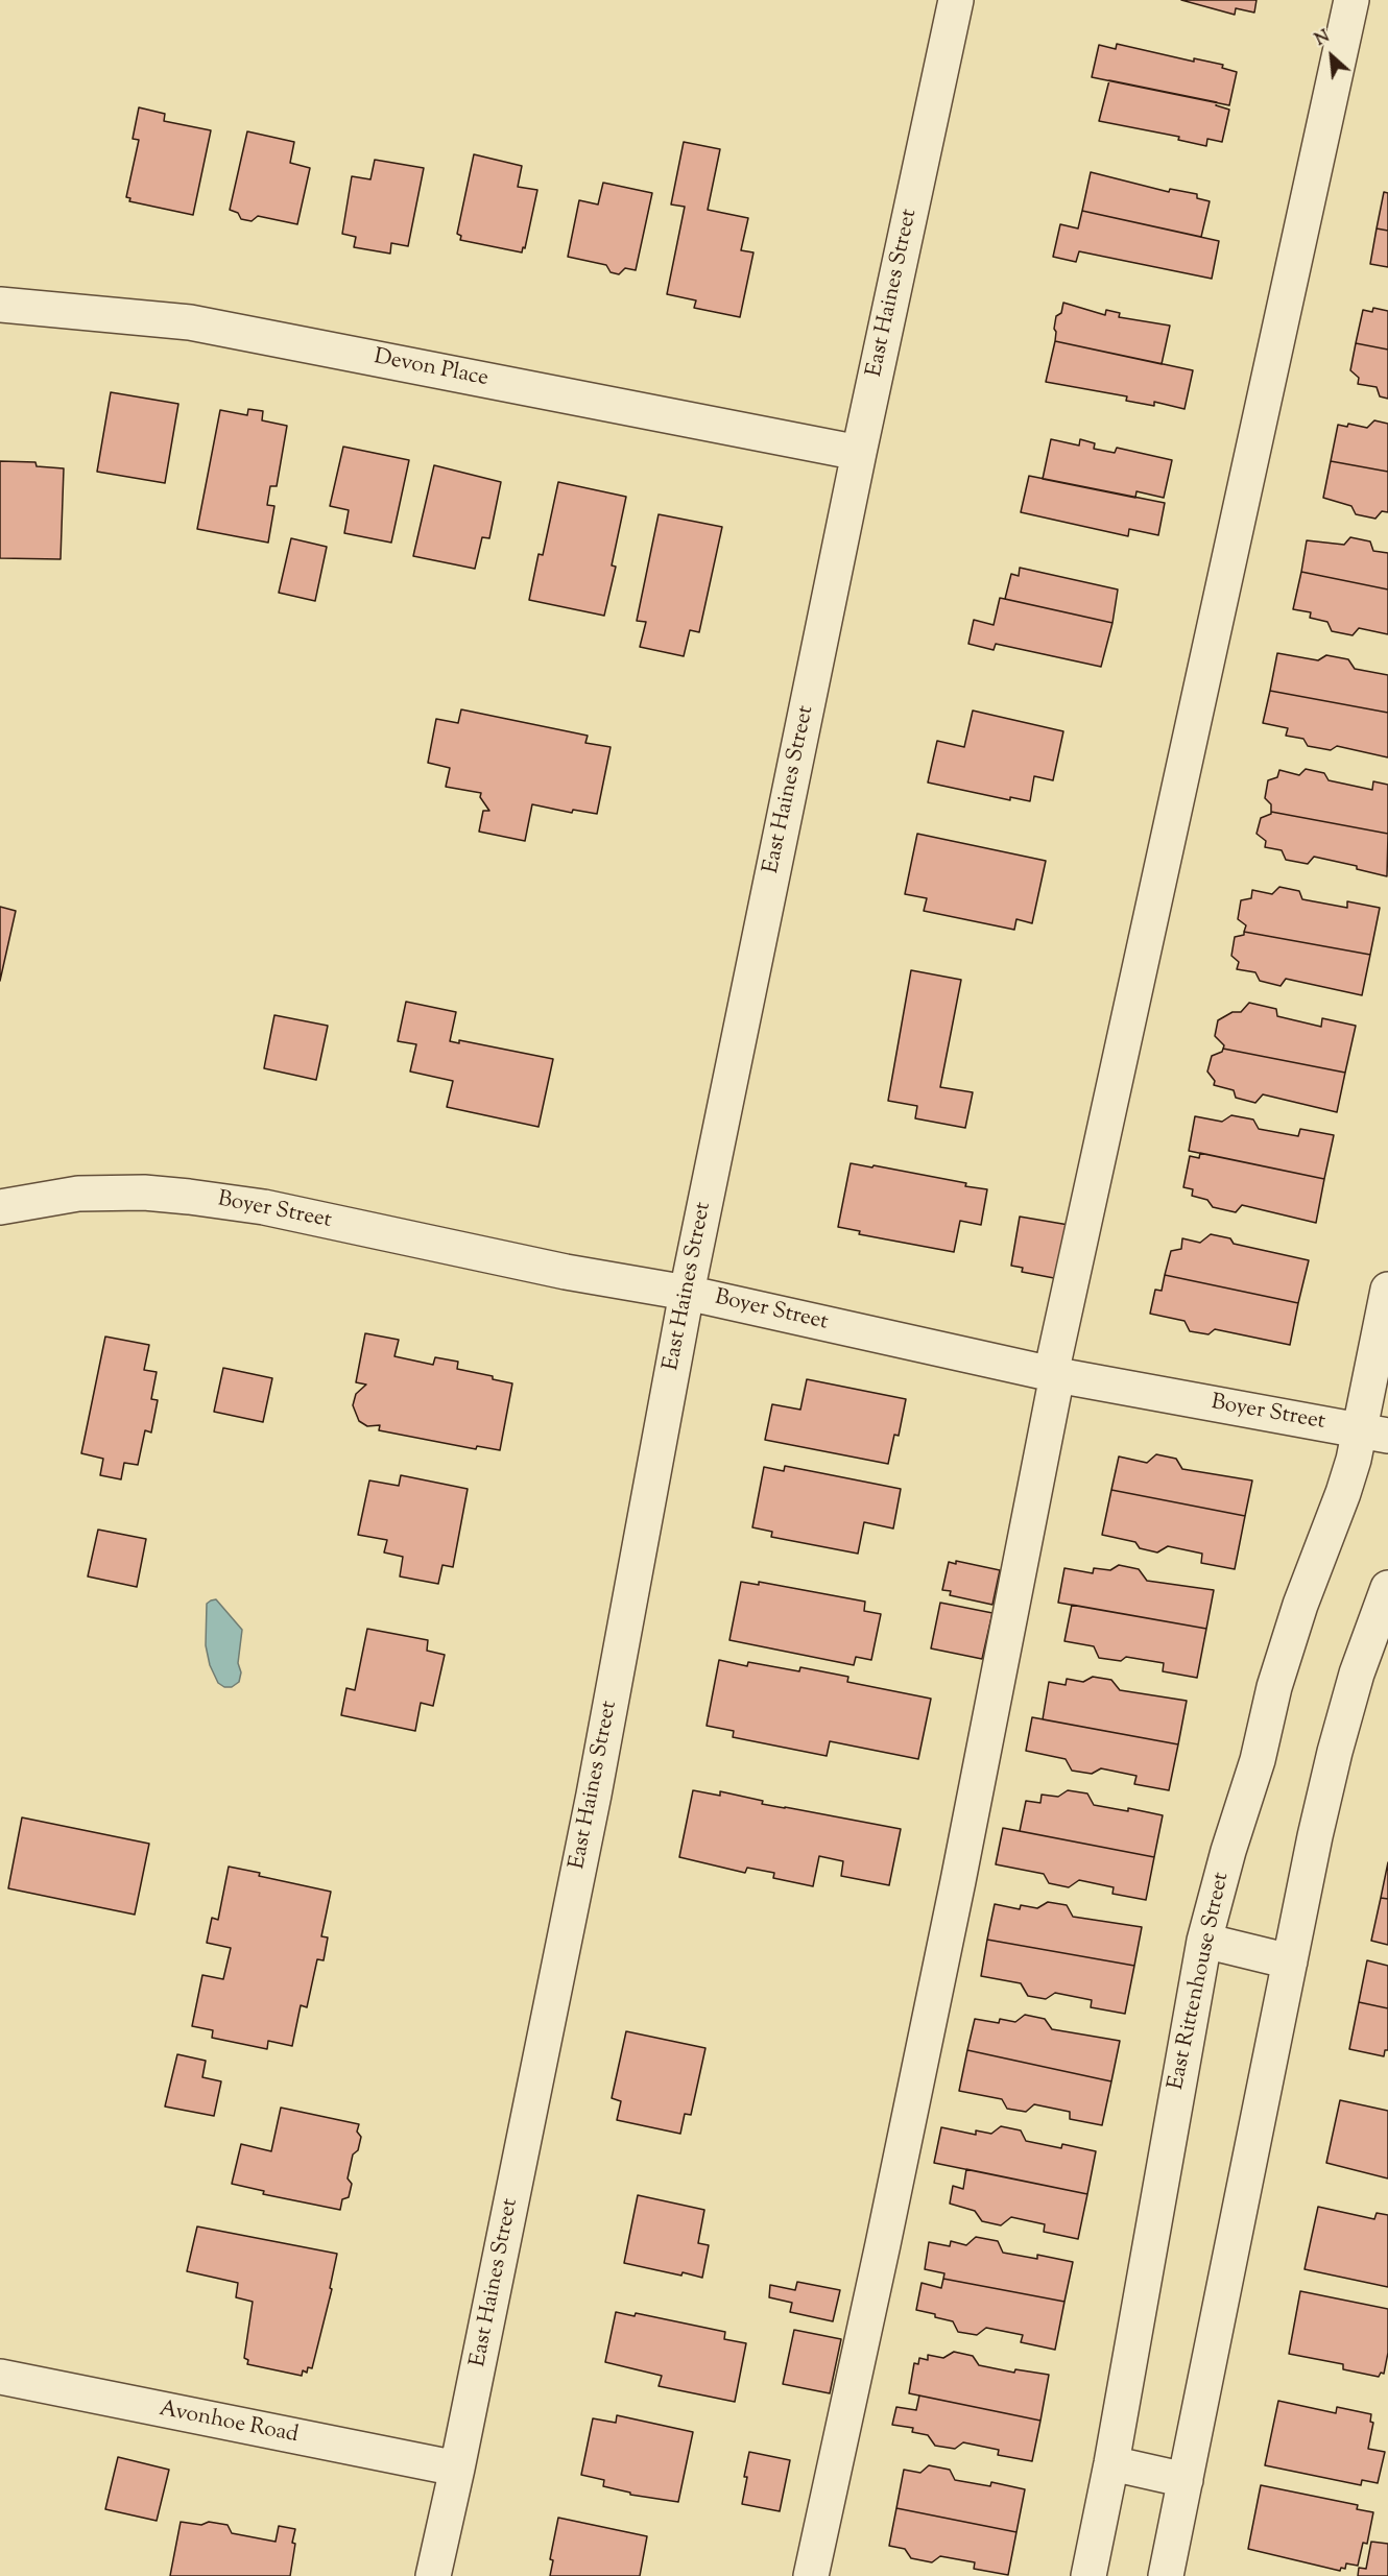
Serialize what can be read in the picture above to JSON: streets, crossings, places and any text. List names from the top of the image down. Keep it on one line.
{"streets":{"street":["East Haines Street","Devon Place","Boyer Street","East Rittenhouse Street","Avonhoe Road"]},"crossings":[["East Haines Street","Devon Place"],["East Haines Street","Boyer Street"],["East Haines Street","Avonhoe Road"],["Boyer Street","East Rittenhouse Street"]],"north":"top left"}
